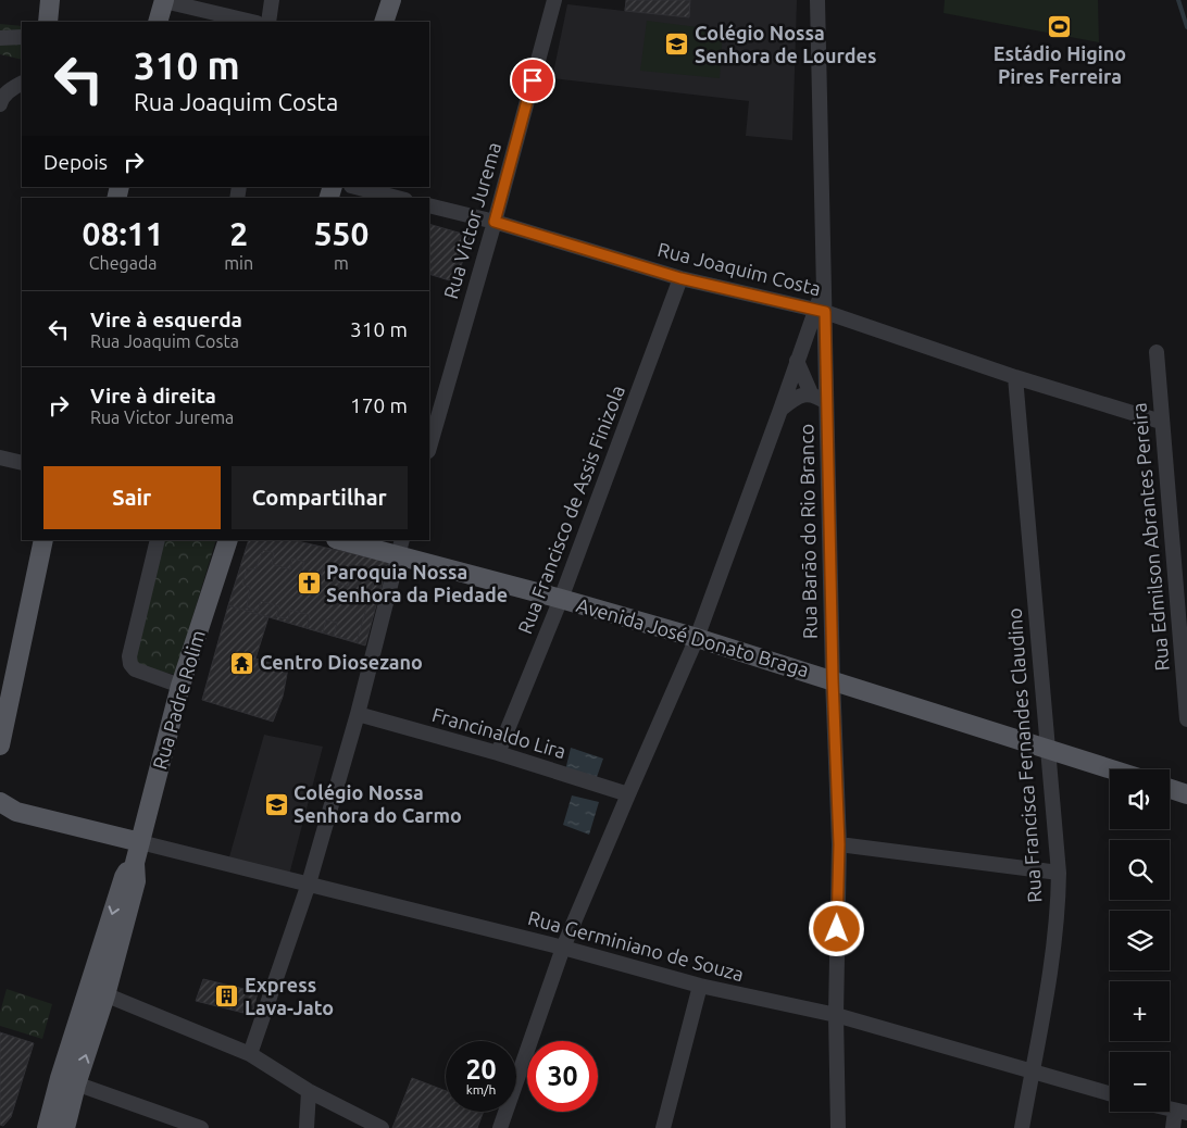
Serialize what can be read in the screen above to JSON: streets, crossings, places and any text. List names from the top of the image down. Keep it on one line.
{"streets":{"main road":["Avenida José Donato Braga","Rua Padre Rolim"],"street":["Rua Victor Jurema","Rua Joaquim Costa","Rua Francisco de Assis Finizola","Rua Barāo do Rio Branco","Rua Edmilson Abrantes Pereira","Francinaldo Lira","Rua Francisca Fernandes Claudino","Rua Germiniano de Souza"]},"crossings":[["Rua Victor Jurema","Rua Joaquim Costa"],["Rua Joaquim Costa","Rua Francisco de Assis Finizola"],["Rua Joaquim Costa","Rua Barāo do Rio Branco"],["Rua Joaquim Costa","Rua Edmilson Abrantes Pereira"],["Rua Joaquim Costa","Rua Francisca Fernandes Claudino"],["Rua Francisco de Assis Finizola","Avenida José Donato Braga"],["Rua Francisco de Assis Finizola","Francinaldo Lira"],["Rua Barāo do Rio Branco","Avenida José Donato Braga"],["Rua Barāo do Rio Branco","Rua Germiniano de Souza"],["Avenida José Donato Braga","Rua Francisca Fernandes Claudino"],["Rua Padre Rolim","Rua Germiniano de Souza"],["Rua Francisca Fernandes Claudino","Rua Germiniano de Souza"]],"places":{"sports":["Estádio Higino Pires Ferreira"],"school or university":["Colégio Nossa Senhora de Lourdes","Colégio Nossa Senhora do Carmo"],"church":["Paroquia Nossa Senhora da Piedade"],"temple":["Centro Diosezano"],"building":["Express Lava-Jato"]},"page":{"turn":["310 m","Rua Joaquim Costa"],"then":"Depois","eta":["08:11","Chegada","2","min","550","m"],"list":[{"name":"Vire à esquerda","note":"Rua Joaquim Costa","value":"310 m"},{"name":"Vire à direita","note":"Rua Victor Jurema","value":"170 m"}],"buttons":["Sair","Compartilhar"],"map_buttons":["+","−"],"speed":"20 km/h","limit":"30"}}
